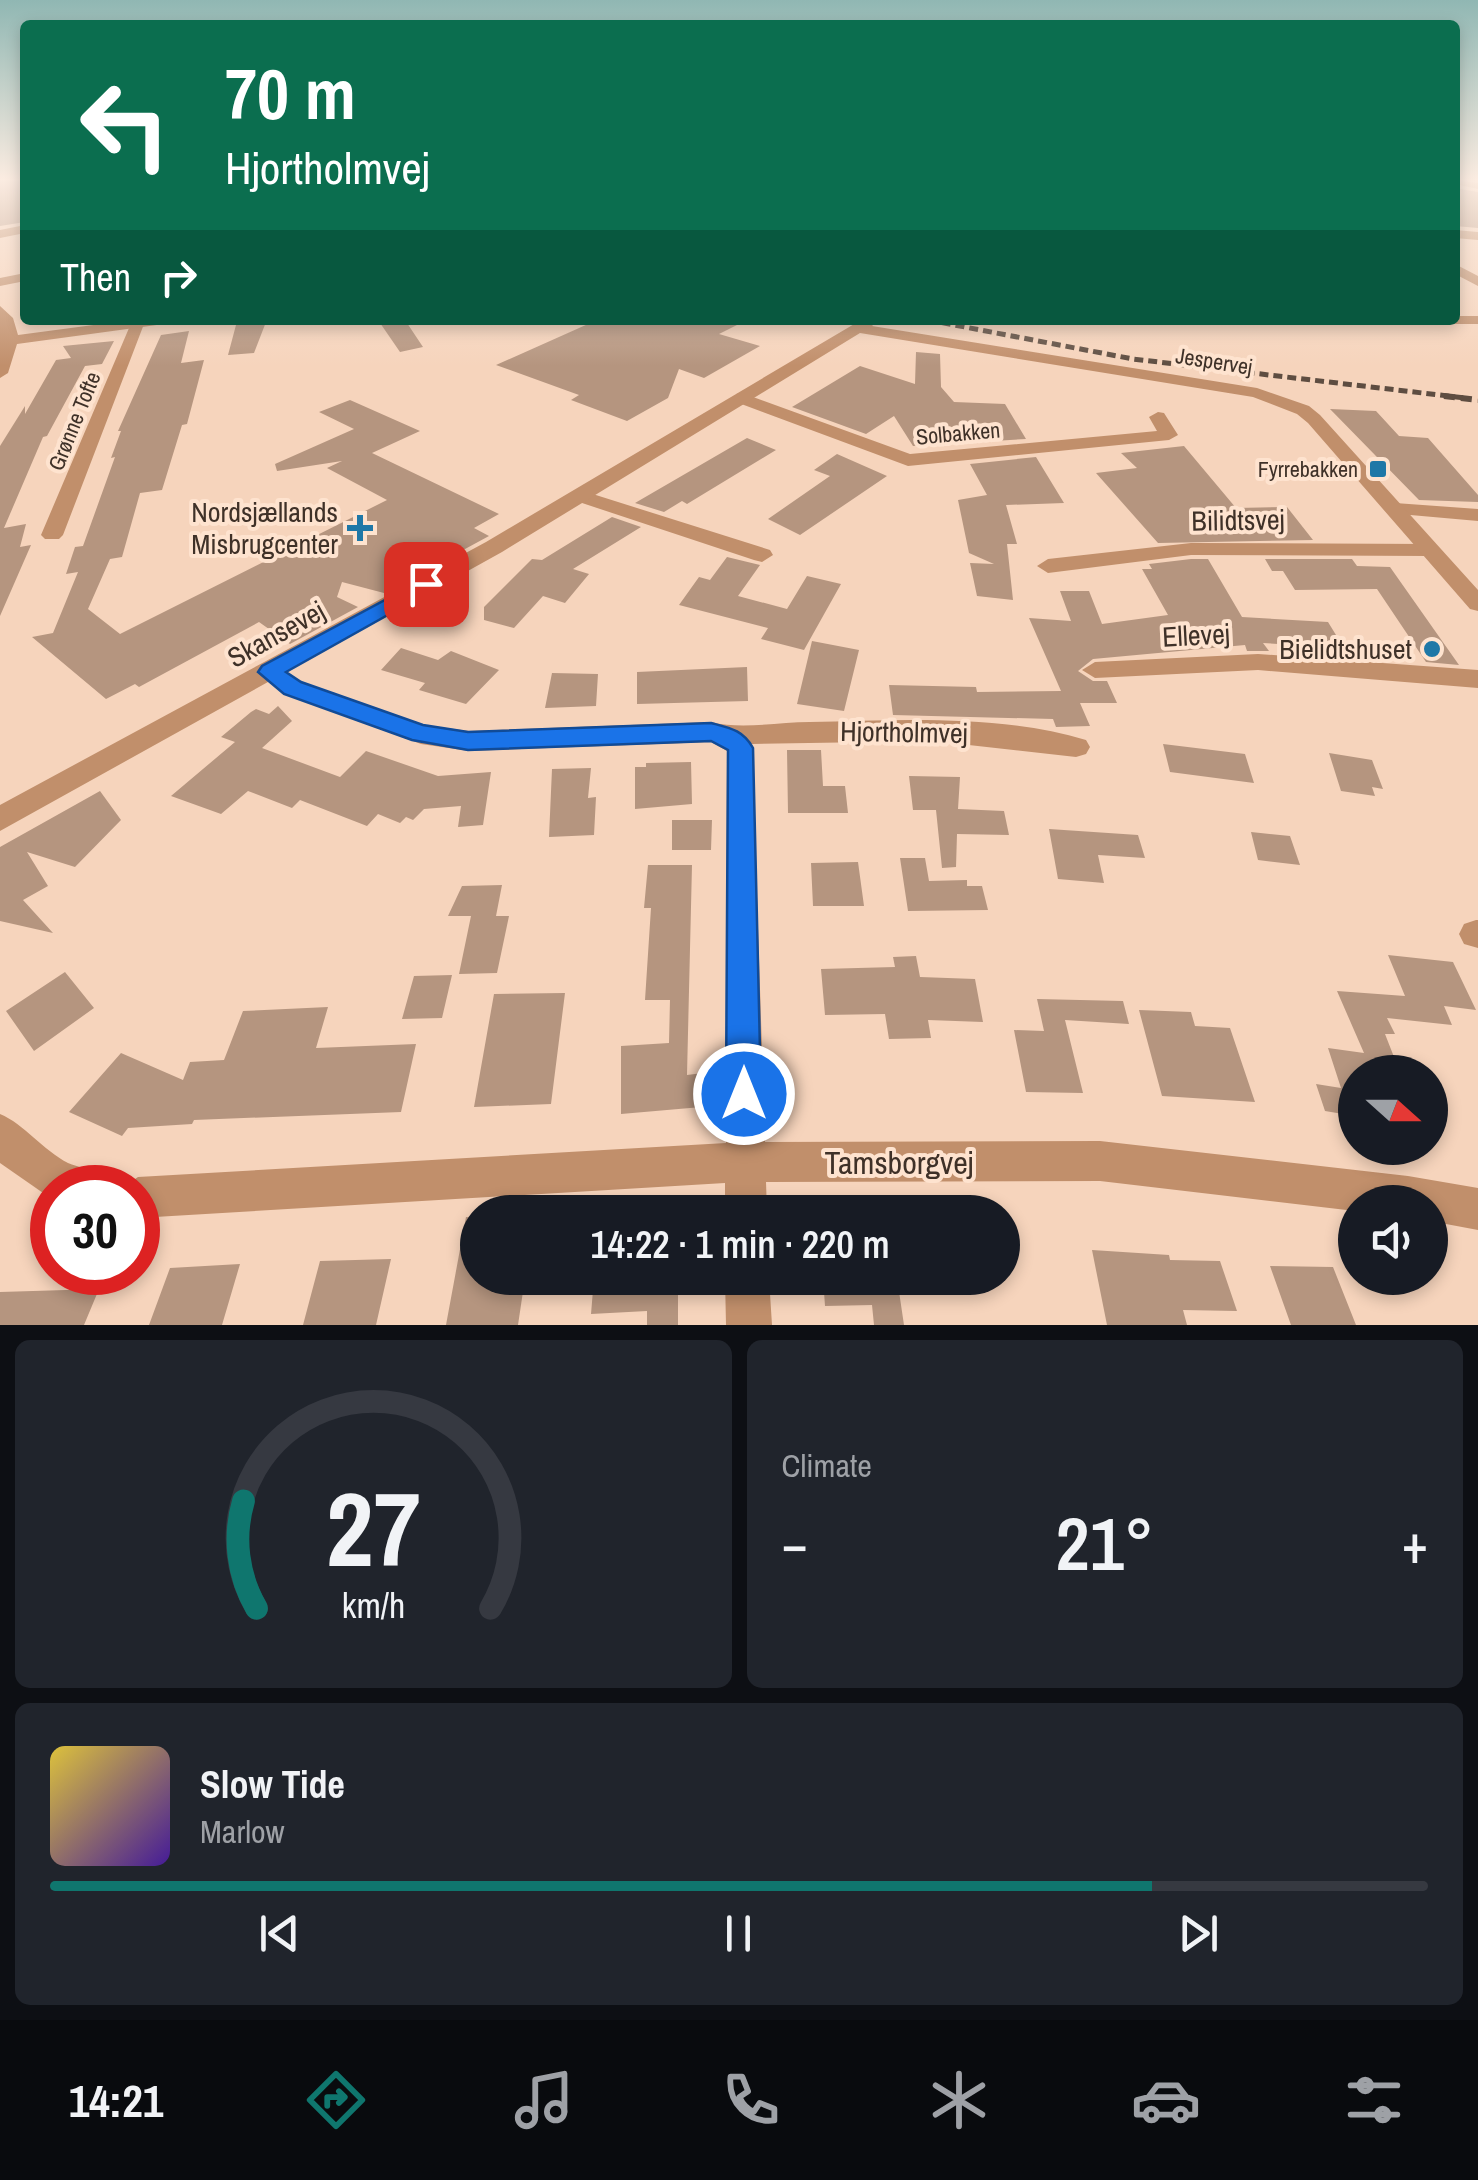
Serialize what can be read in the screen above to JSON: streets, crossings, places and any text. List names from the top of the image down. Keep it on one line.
{"streets":{"street":["Jespervej","Grønne Tofte","Solbakken","Bilidtsvej","Skansevej","Ellevej","Hjortholmvej","Tamsborgvej"]},"crossings":[["Jespervej","Bilidtsvej"],["Solbakken","Skansevej"],["Skansevej","Hjortholmvej"]],"places":{"transit":["Fyrrebakken"],"health":["Nordsjællands Misbrugcenter"],"other":["Bielidtshuset"]},"north":"right","page":{"turn":["70 m","Hjortholmvej"],"then":"Then","limit":"30","trip":"14:22 · 1 min · 220 m","tile":"Climate","heat":["−","21°","+"],"song":["Slow Tide","Marlow"],"tabs":"14:21","gauge":["27","km/h"]}}
